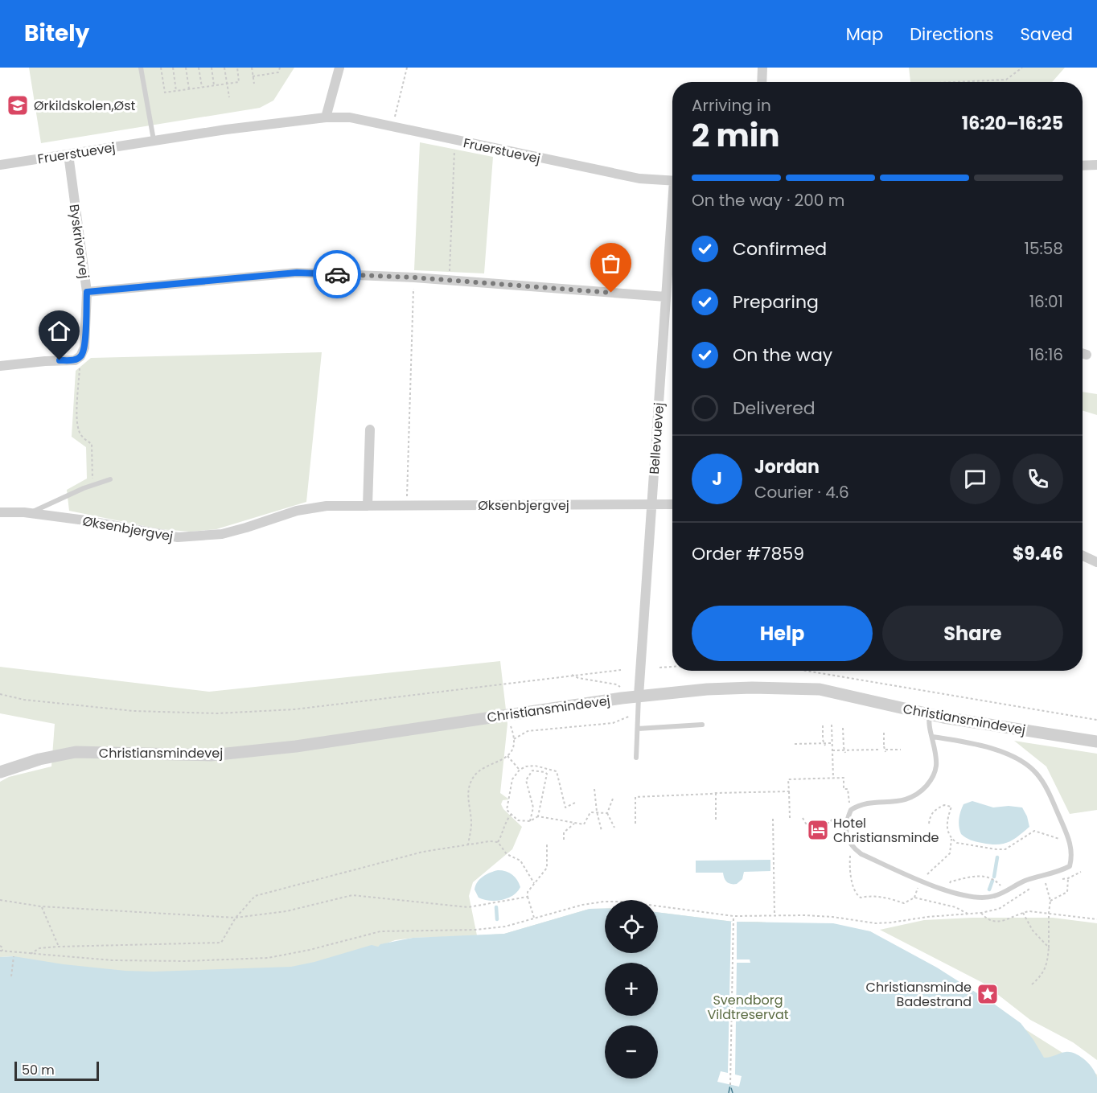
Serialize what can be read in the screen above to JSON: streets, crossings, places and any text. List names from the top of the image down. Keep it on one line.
{"streets":{"street":["Fruerstuevej","Byskrivervej","Bellevuevej","Øksenbjergvej","Christiansmindevej"]},"crossings":[["Fruerstuevej","Byskrivervej"],["Bellevuevej","Øksenbjergvej"],["Bellevuevej","Christiansmindevej"]],"parks":["Svendborg Vildtreservat"],"places":{"school or university":["Ørkildskolen,Øst"],"hotel":["Hotel Christiansminde"],"place":["Christiansminde Badestrand"]},"scale_bar":"50 m","page":{"header":"Bitely","nav":["Map","Directions","Saved"],"heading":["2 min","Arriving in","16:20–16:25"],"panel":["Jordan","Courier · 4.6","Order #7859","$9.46"],"bar":"On the way · 200 m","list":[["Confirmed","15:58"],["Preparing","16:01"],["On the way","16:16"],"Delivered"],"round":"J","buttons":["Help","Share"],"map_buttons":["+","−"],"scale":"50 m"}}
